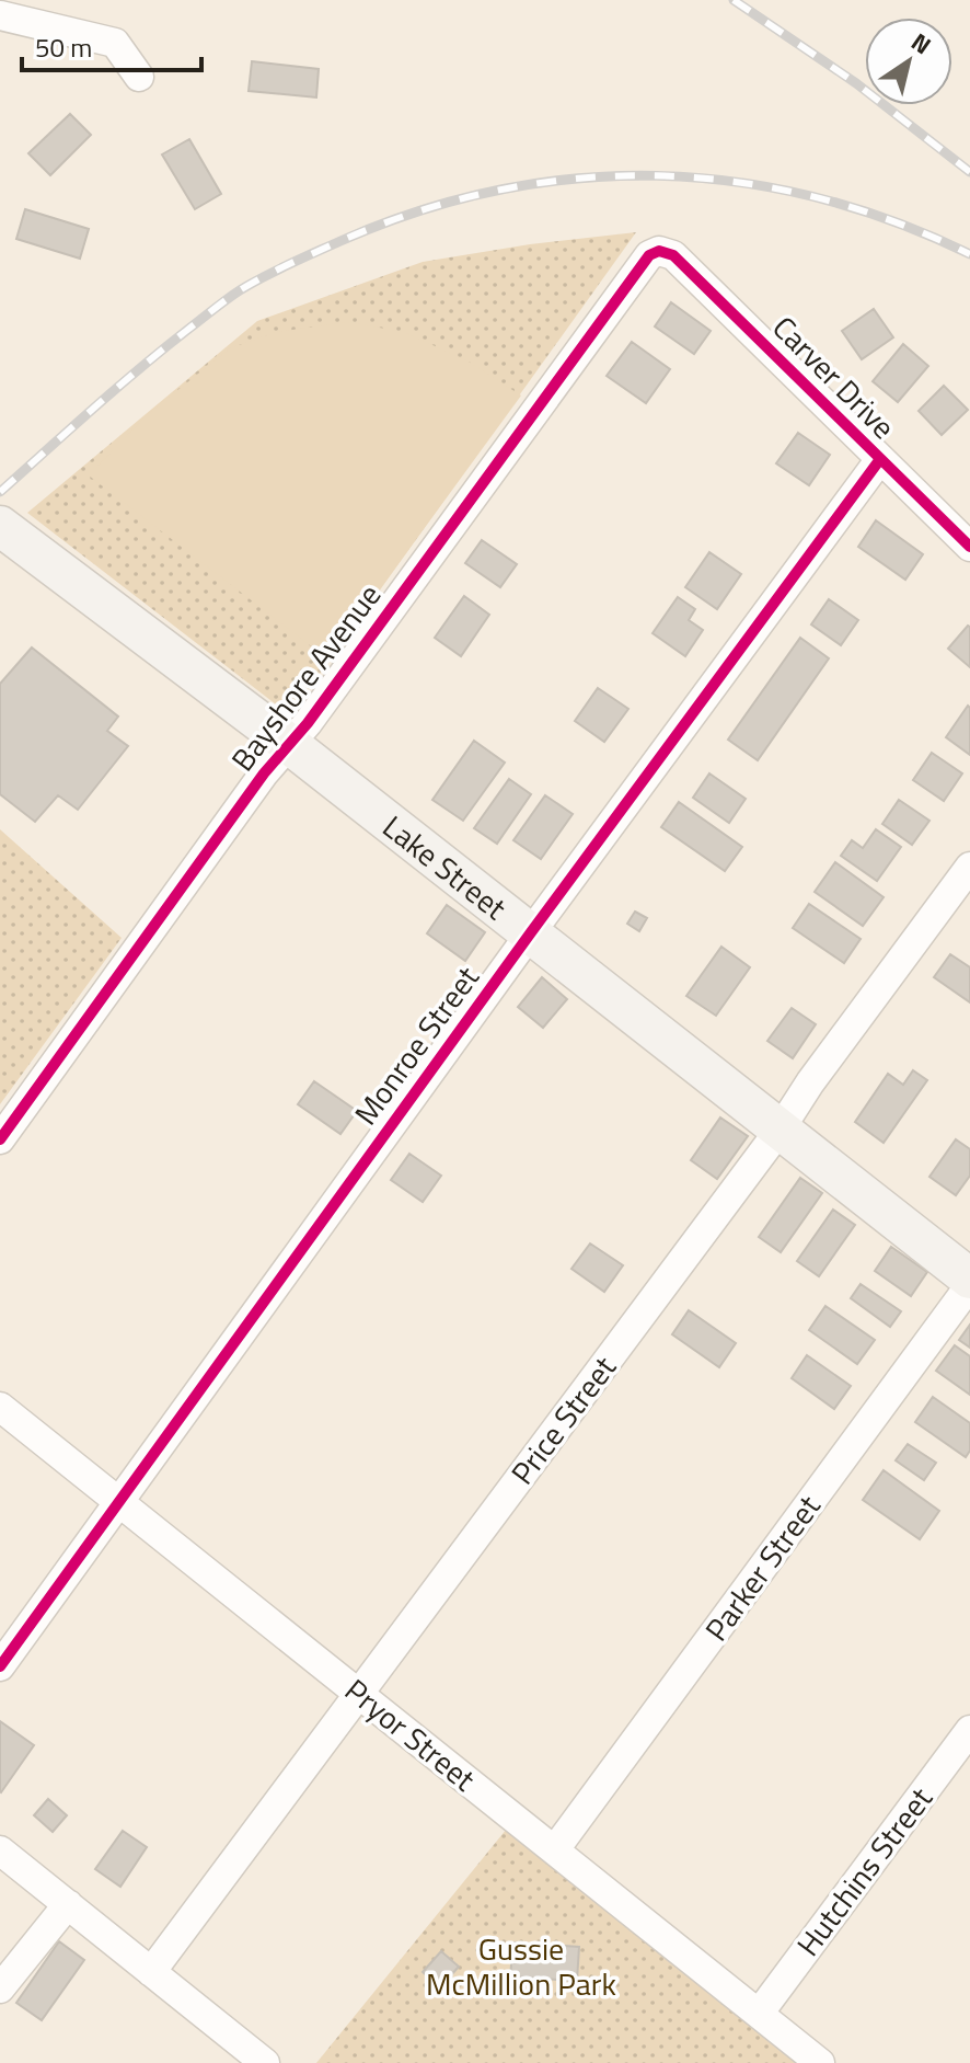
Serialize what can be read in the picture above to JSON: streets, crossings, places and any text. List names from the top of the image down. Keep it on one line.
{"streets":{"street":["Carver Drive","Bayshore Avenue","Lake Street","Monroe Street","Price Street","Parker Street","Pryor Street","Hutchins Street"]},"crossings":[["Carver Drive","Bayshore Avenue"],["Carver Drive","Monroe Street"],["Bayshore Avenue","Lake Street"],["Lake Street","Monroe Street"],["Lake Street","Price Street"],["Lake Street","Parker Street"],["Monroe Street","Pryor Street"],["Price Street","Pryor Street"],["Parker Street","Pryor Street"],["Pryor Street","Hutchins Street"]],"parks":["Gussie McMillion Park"],"scale_bar":"50 m","north":"top right"}
